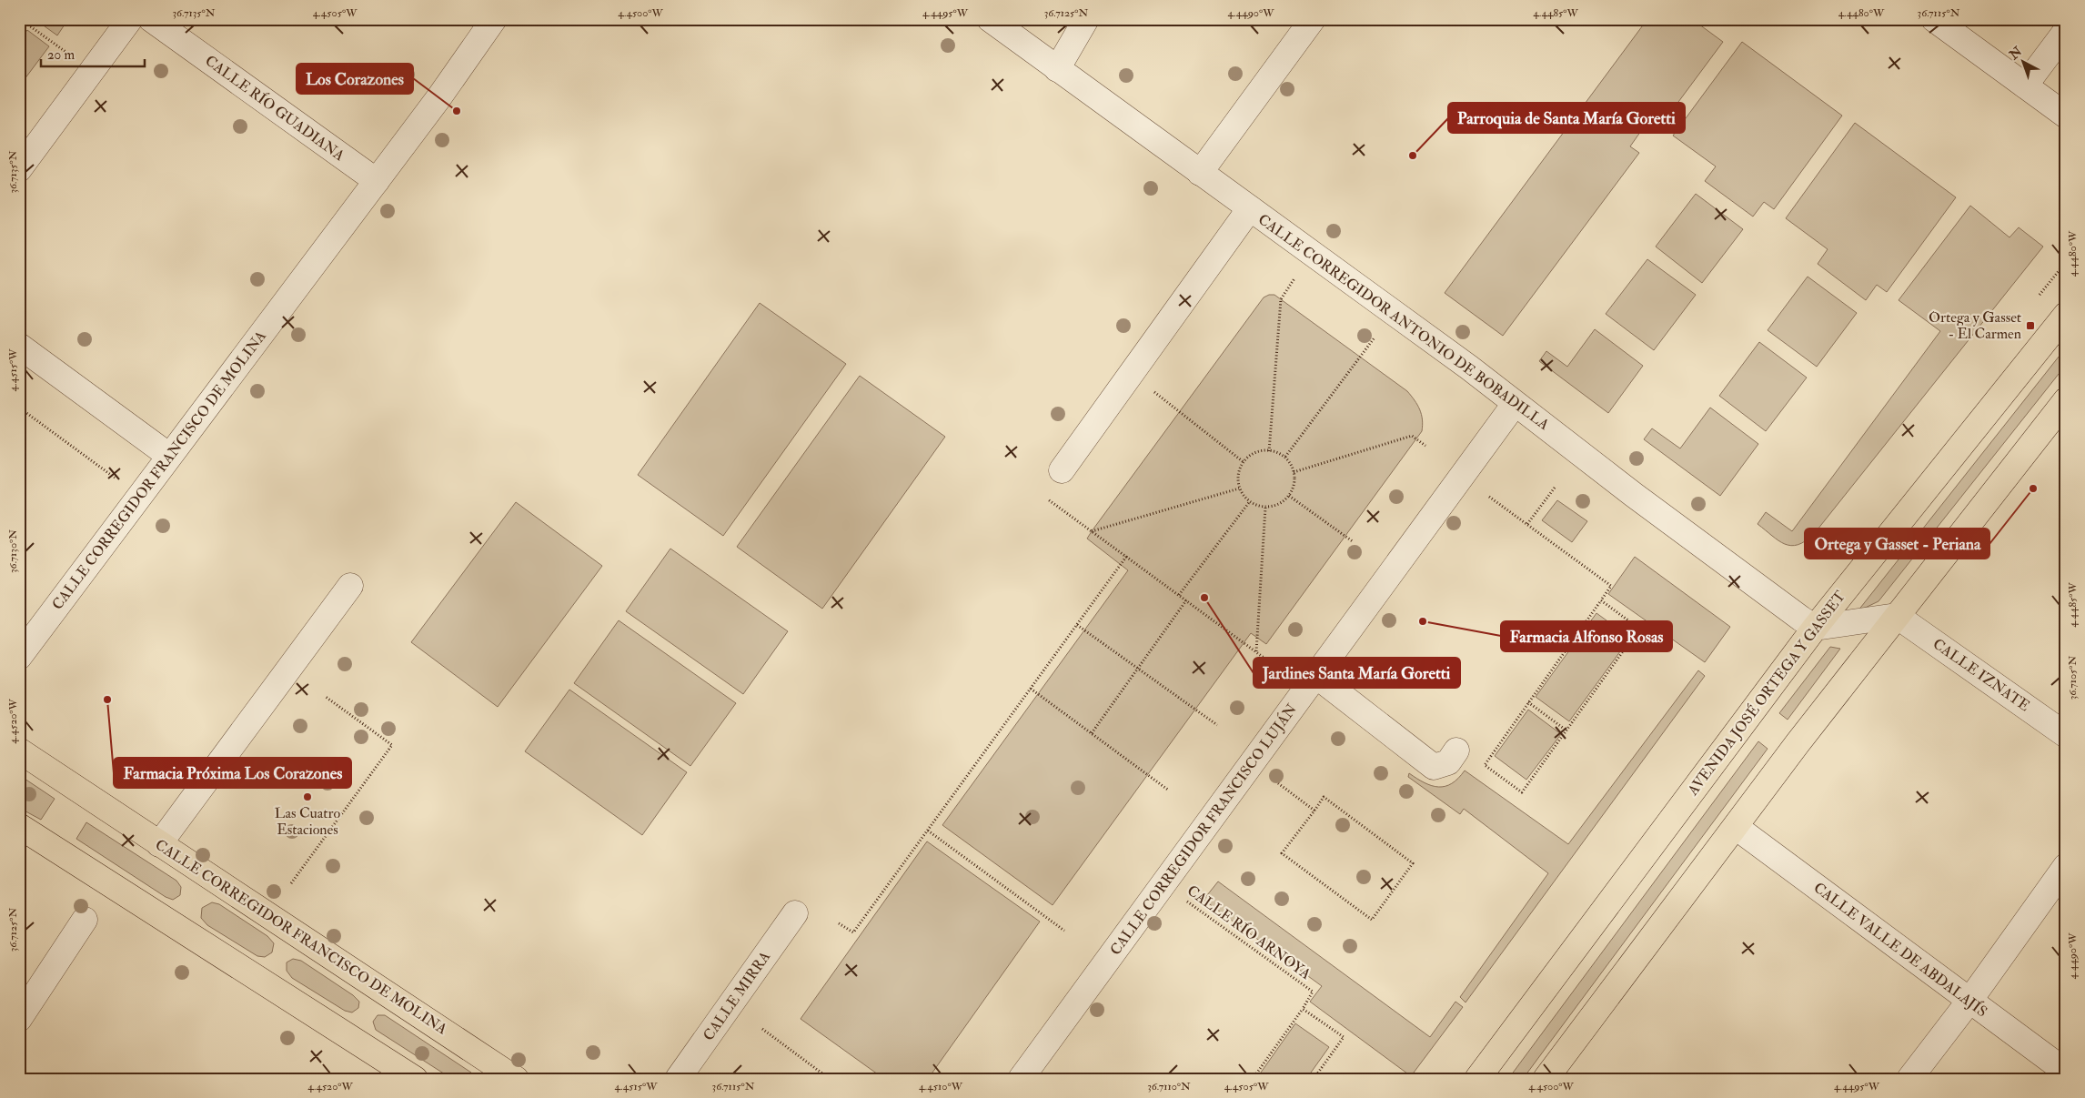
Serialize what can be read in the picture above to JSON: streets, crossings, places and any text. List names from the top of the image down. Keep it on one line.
{"streets":{"main road":["CALLE CORREGIDOR FRANCISCO DE MOLINA","AVENIDA JOSÉ ORTEGA Y GASSET"],"street":["CALLE RÍO GUADIANA","CALLE CORREGIDOR ANTONIO DE BOBADILLA","CALLE IZNATE","CALLE CORREGIDOR FRANCISCO LUJÁN","CALLE VALLE DE ABDALAJÍS","CALLE MIRRA"],"path":["CALLE RÍO ARNOYA"]},"crossings":[["CALLE RÍO GUADIANA","CALLE CORREGIDOR FRANCISCO DE MOLINA"],["CALLE CORREGIDOR ANTONIO DE BOBADILLA","AVENIDA JOSÉ ORTEGA Y GASSET"],["CALLE CORREGIDOR ANTONIO DE BOBADILLA","CALLE CORREGIDOR FRANCISCO LUJÁN"],["CALLE CORREGIDOR FRANCISCO LUJÁN","CALLE RÍO ARNOYA"]],"places":{"other":["Los Corazones","Parroquia de Santa María Goretti","Ortega y Gasset - Periana","Jardines Santa María Goretti","Farmacia Alfonso Rosas","Farmacia Próxima Los Corazones","Las Cuatro Estaciones"],"transit":["Ortega y Gasset - El Carmen"]},"scale_bar":"20 m","north":"top left","coordinates":["36.7135°N","4.4505°W","4.4500°W","4.4495°W","36.7125°N","4.4490°W","4.4485°W","4.4480°W","36.7115°N","4.4515°W","36.7130°N","36.7105°N","4.4520°W","4.4510°W","36.7110°N"]}
